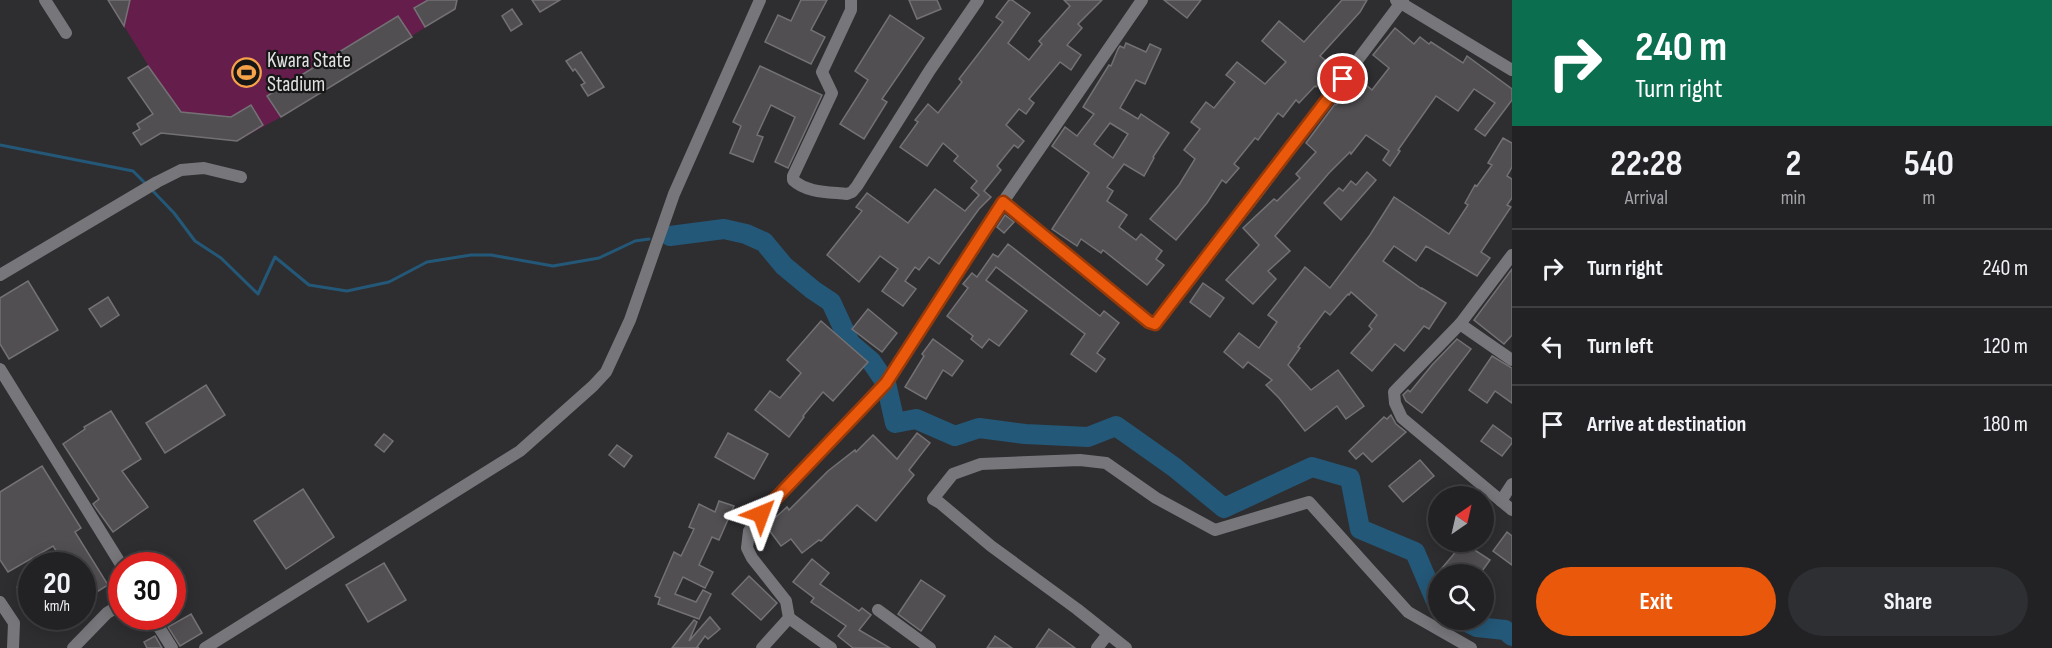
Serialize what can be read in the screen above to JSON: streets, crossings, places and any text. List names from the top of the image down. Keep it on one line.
{"places":{"sports":["Kwara State Stadium"]},"north":"top right","page":{"turn":["240 m","Turn right"],"eta":["22:28","Arrival","2","min","540","m"],"list":[{"name":"Turn right","value":"240 m"},{"name":"Turn left","value":"120 m"},{"name":"Arrive at destination","value":"180 m"}],"speed":"20 km/h","limit":"30","buttons":["Exit","Share"]}}
